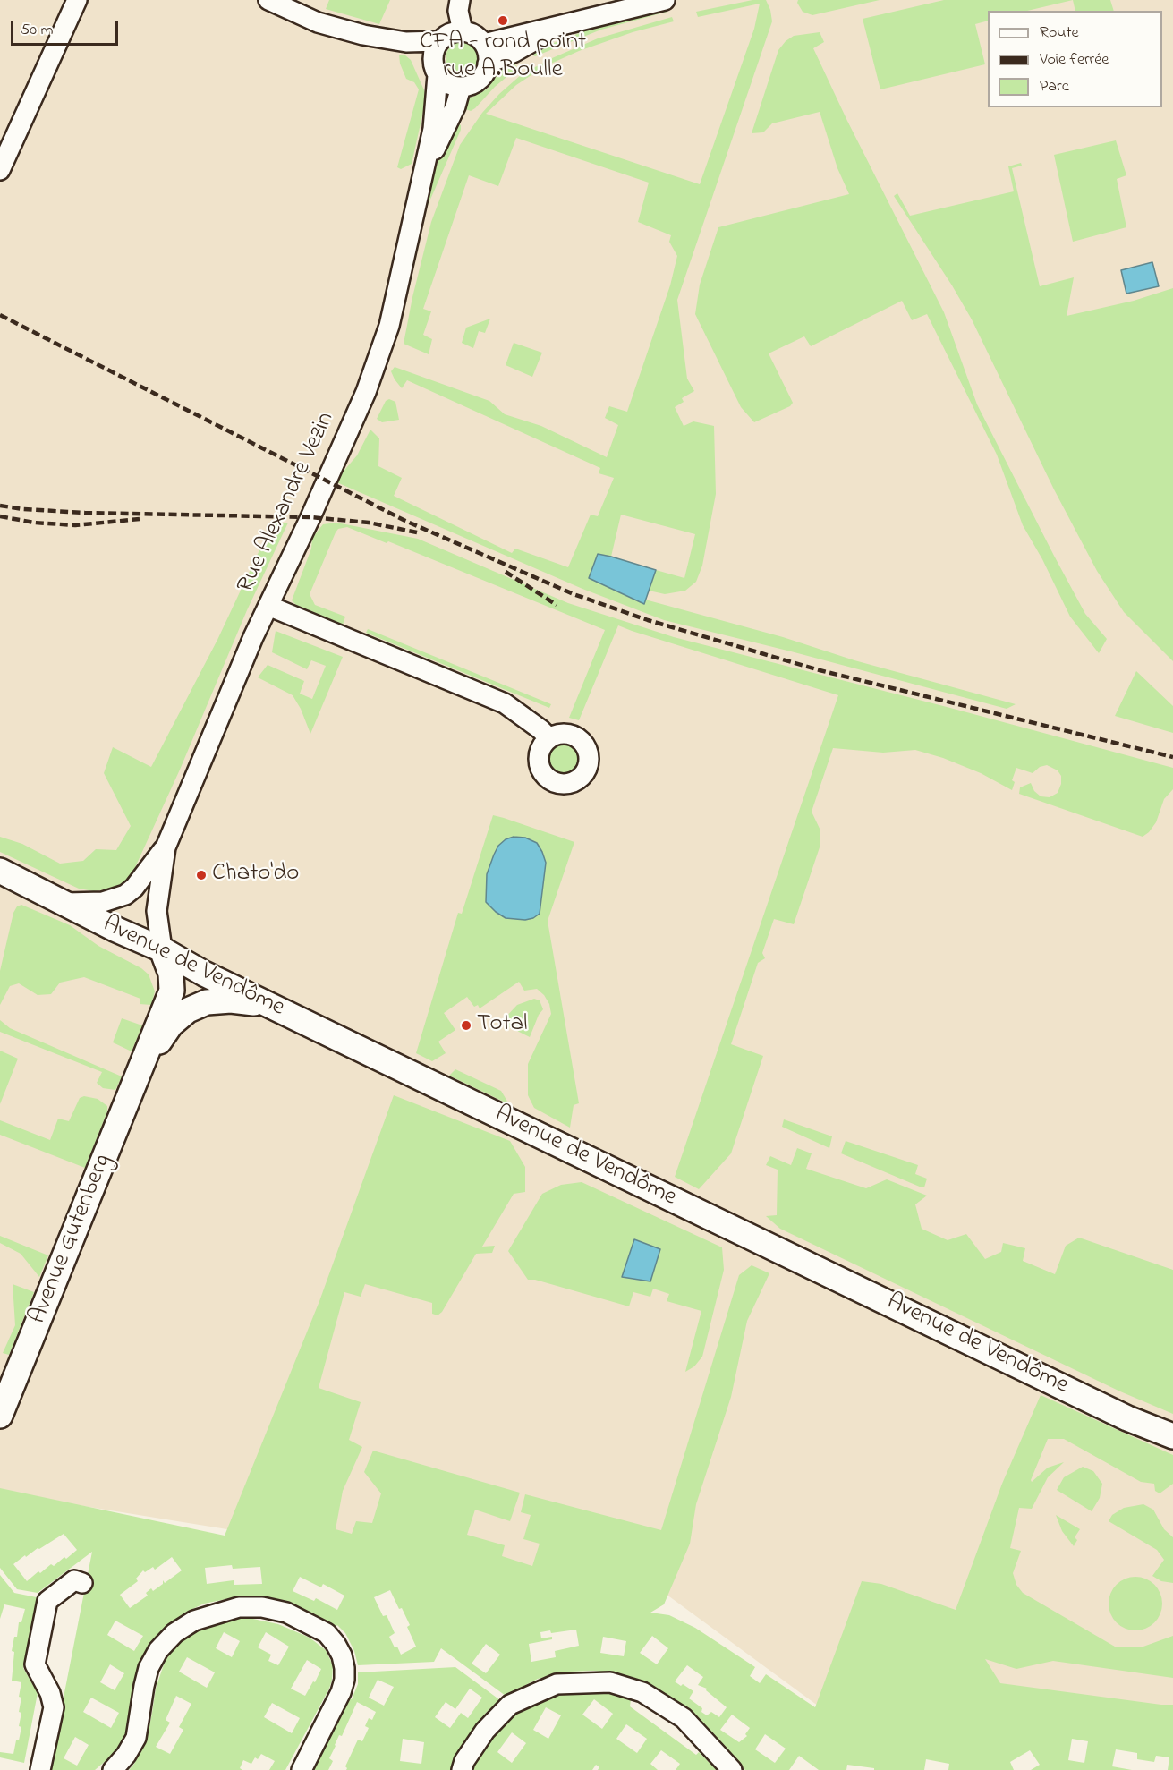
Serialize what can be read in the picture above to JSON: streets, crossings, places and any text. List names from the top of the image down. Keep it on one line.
{"streets":{"main road":["Avenue de Vendôme","Avenue Gutenberg"],"street":["Rue Alexandre Vezin"]},"crossings":[["Rue Alexandre Vezin","Avenue de Vendôme"],["Rue Alexandre Vezin","Avenue Gutenberg"],["Avenue de Vendôme","Avenue Gutenberg"]],"places":["CFA - rond point rue A.Boulle","Chato'do","Total"],"legend":["Route","Voie ferrée","Parc"],"scale_bar":"50 m"}
